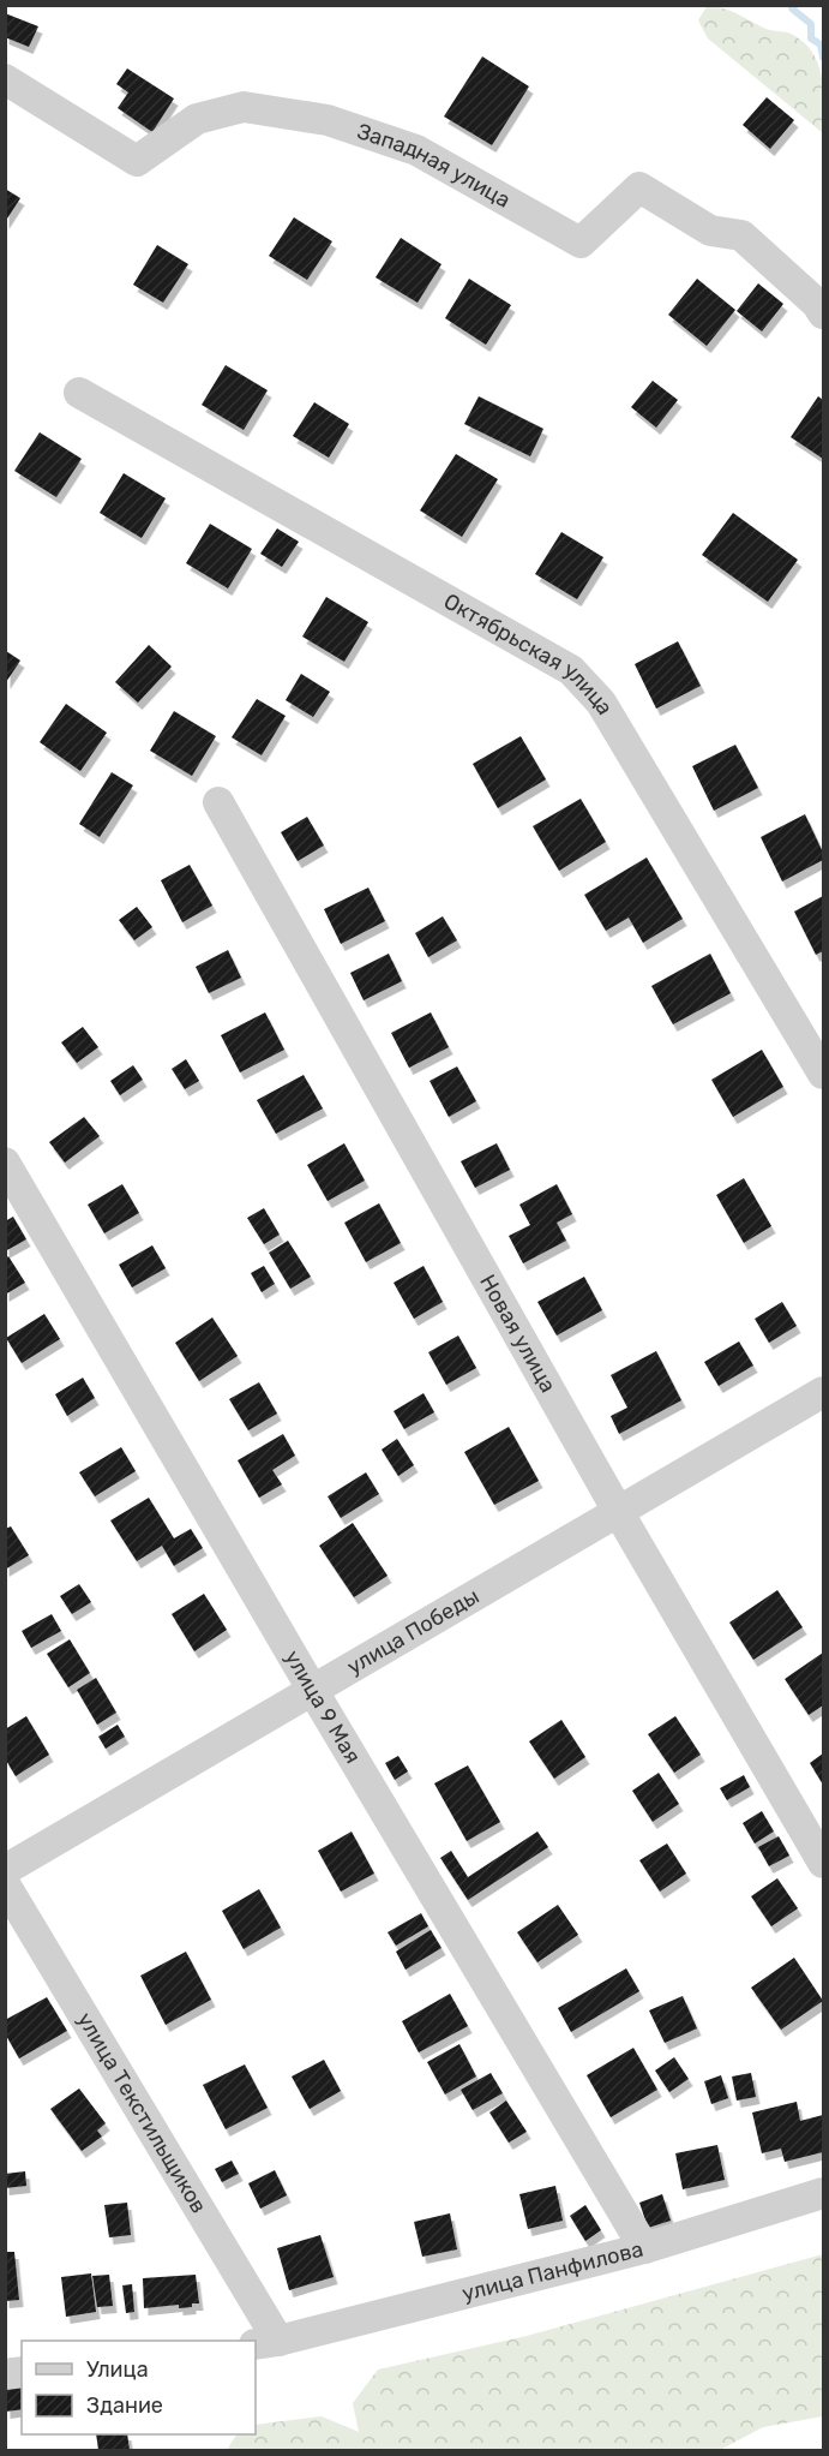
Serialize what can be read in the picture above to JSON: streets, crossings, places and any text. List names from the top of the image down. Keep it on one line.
{"streets":{"street":["Западная улица","Октябрьская улица","Новая улица","улица Победы","улица 9 Мая","улица Текстильщиков","улица Панфилова"]},"crossings":[["Новая улица","улица Победы"],["улица Победы","улица 9 Мая"],["улица 9 Мая","улица Панфилова"],["улица Текстильщиков","улица Панфилова"]],"legend":["Улица","Здание"]}
